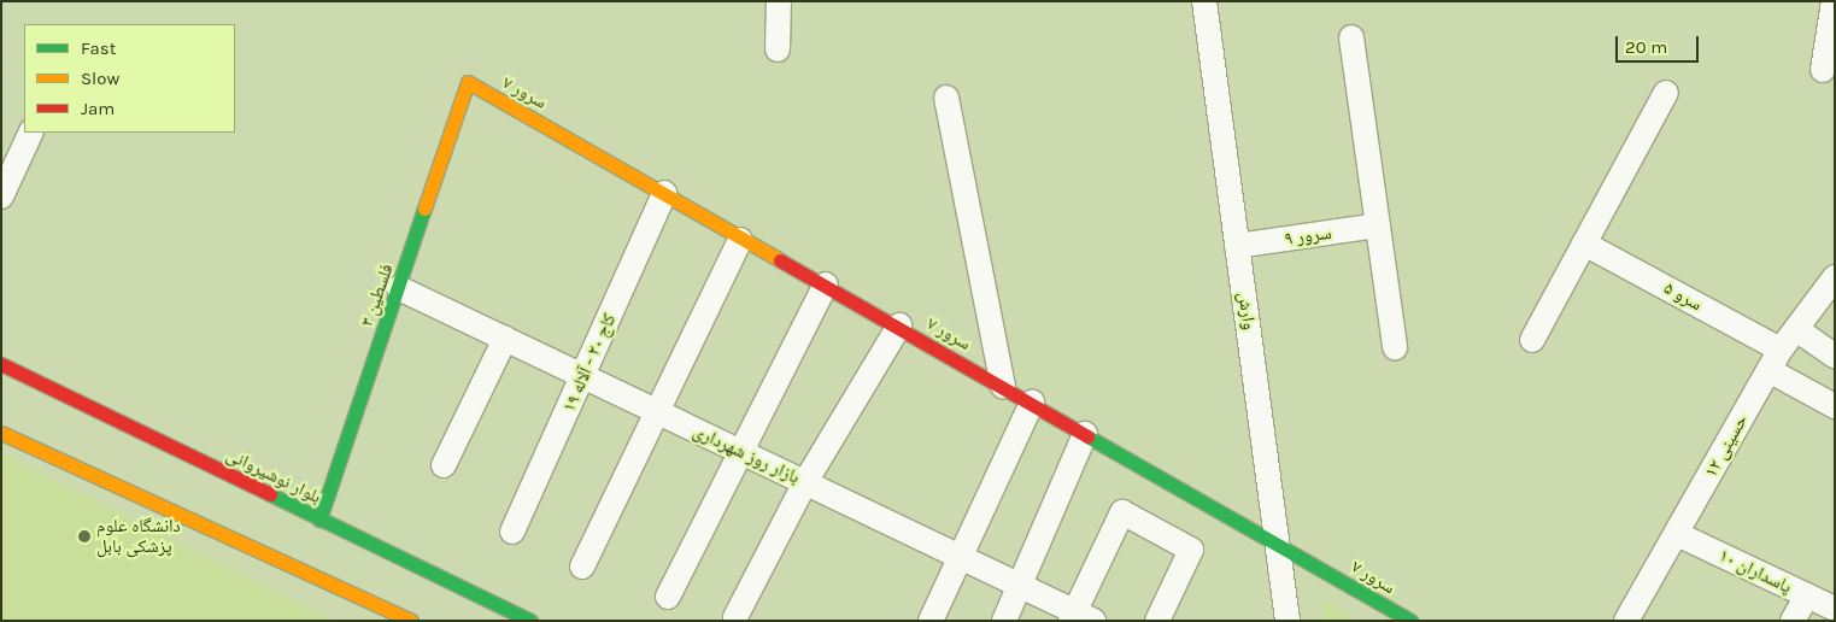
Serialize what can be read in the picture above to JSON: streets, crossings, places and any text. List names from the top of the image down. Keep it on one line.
{"streets":{"street":["سرور ۷","سرور ۹","فلسطین ۳","سرو ۵","وارش","کاج ۲۰ - آلاله ۱۹","حسینی ۱۲","بازار روز شهرداری","بلوار نوشیروانی","پاسداران ١٠"]},"crossings":[["سرور ۷","فلسطین ۳"],["سرور ۷","وارش"],["سرور ۷","کاج ۲۰ - آلاله ۱۹"],["سرور ۹","وارش"],["فلسطین ۳","بازار روز شهرداری"],["فلسطین ۳","بلوار نوشیروانی"],["سرو ۵","حسینی ۱۲"],["کاج ۲۰ - آلاله ۱۹","بازار روز شهرداری"],["حسینی ۱۲","پاسداران ١٠"]],"places":["دانشگاه علوم پزشکی بابل"],"legend":["Fast","Slow","Jam"],"scale_bar":"20 m"}
